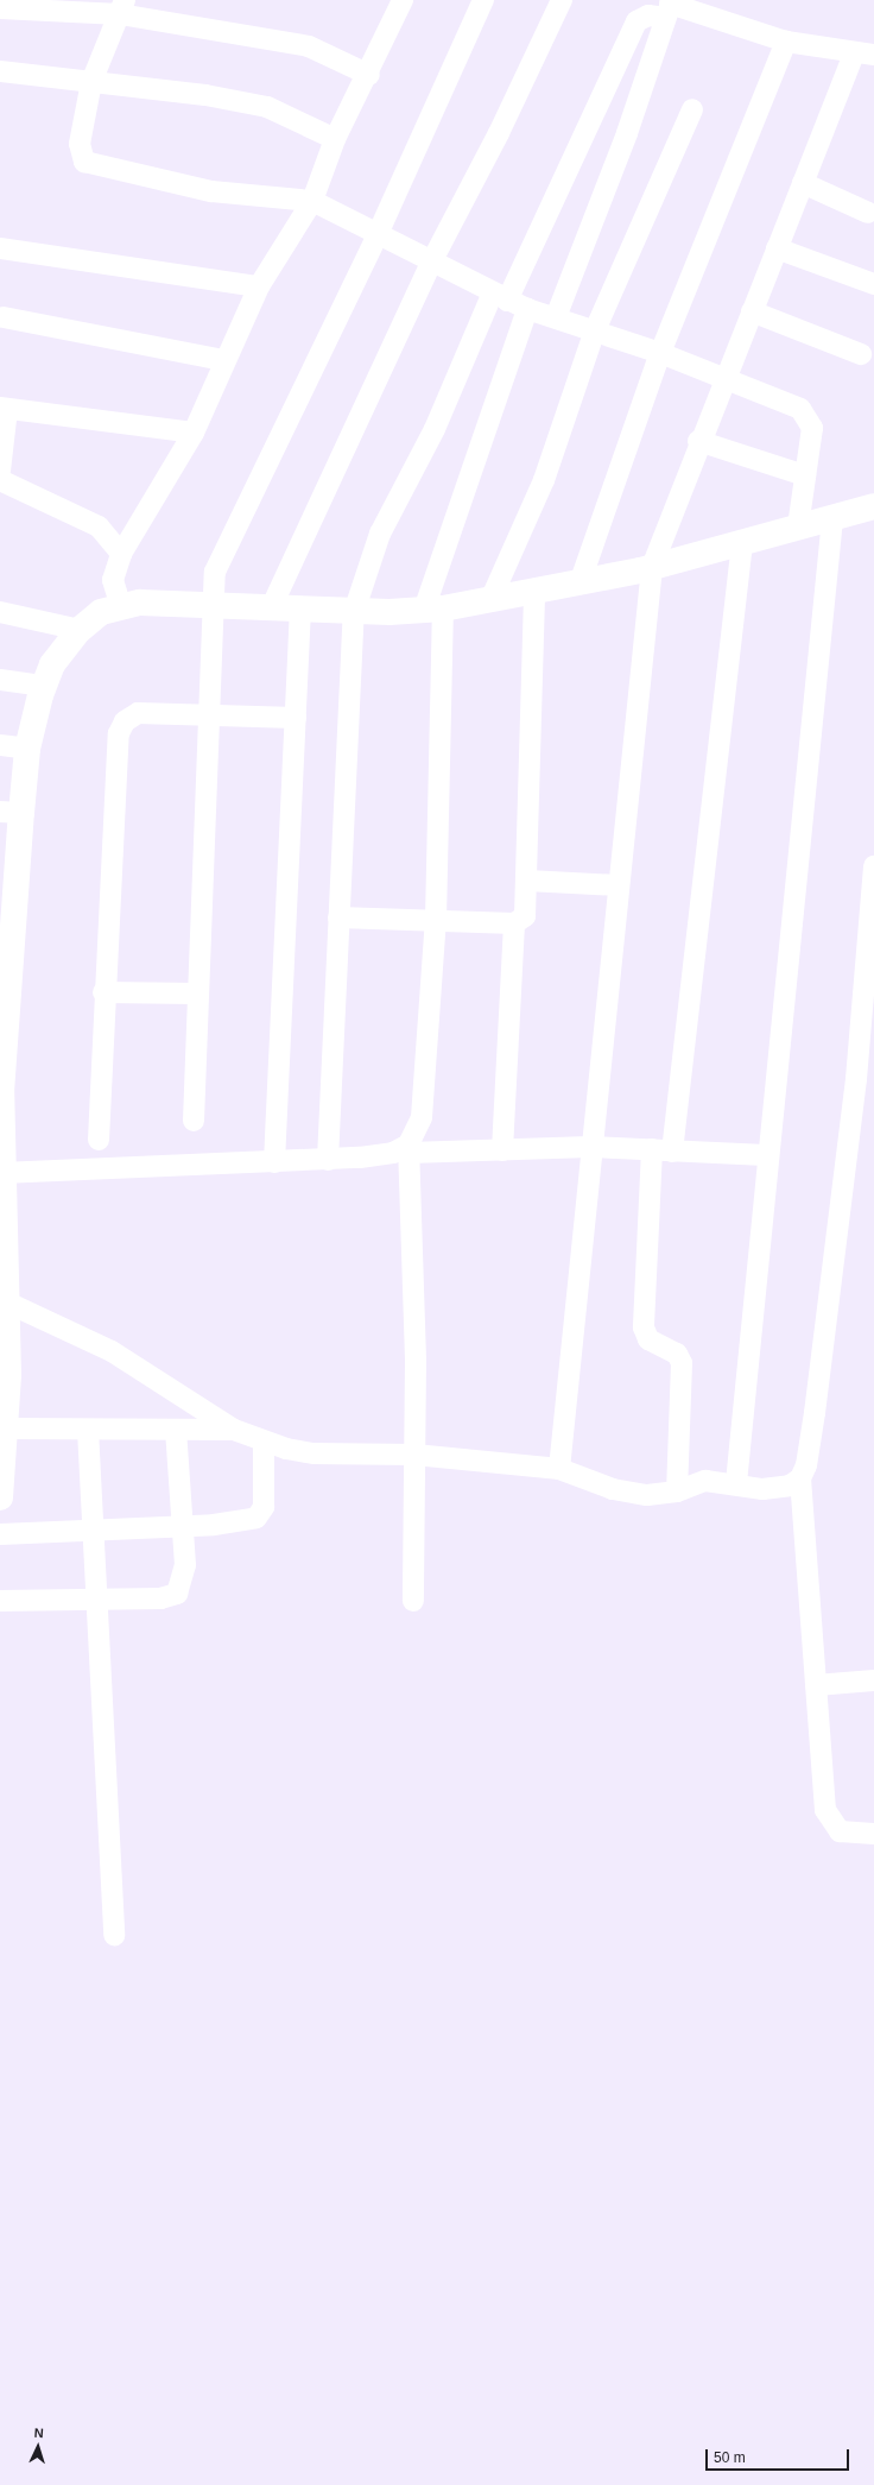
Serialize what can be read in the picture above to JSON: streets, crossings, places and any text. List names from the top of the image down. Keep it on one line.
{"scale_bar":"50 m","north":"top"}
